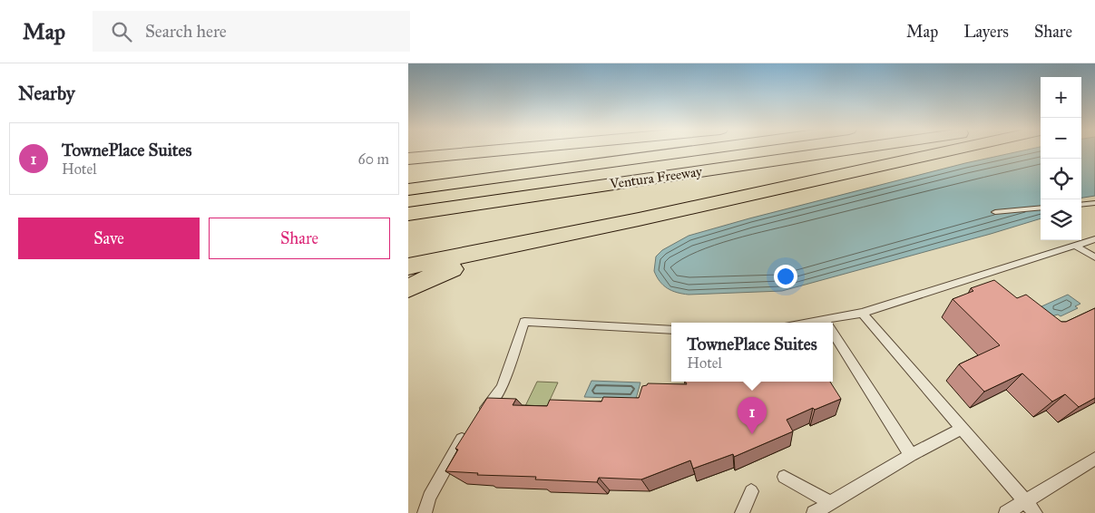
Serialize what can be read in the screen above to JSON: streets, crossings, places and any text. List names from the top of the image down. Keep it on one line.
{"streets":{"highway":["Ventura Freeway"]},"page":{"header":"Map","search":"Search here","nav":["Map","Layers","Share"],"heading":"Nearby","map_buttons":["+","−"],"list":[{"mark":"1","name":"TownePlace Suites","note":"Hotel","value":"60 m"}],"buttons":["Save","Share"],"popup":["TownePlace Suites","Hotel"],"pins":"1"}}
